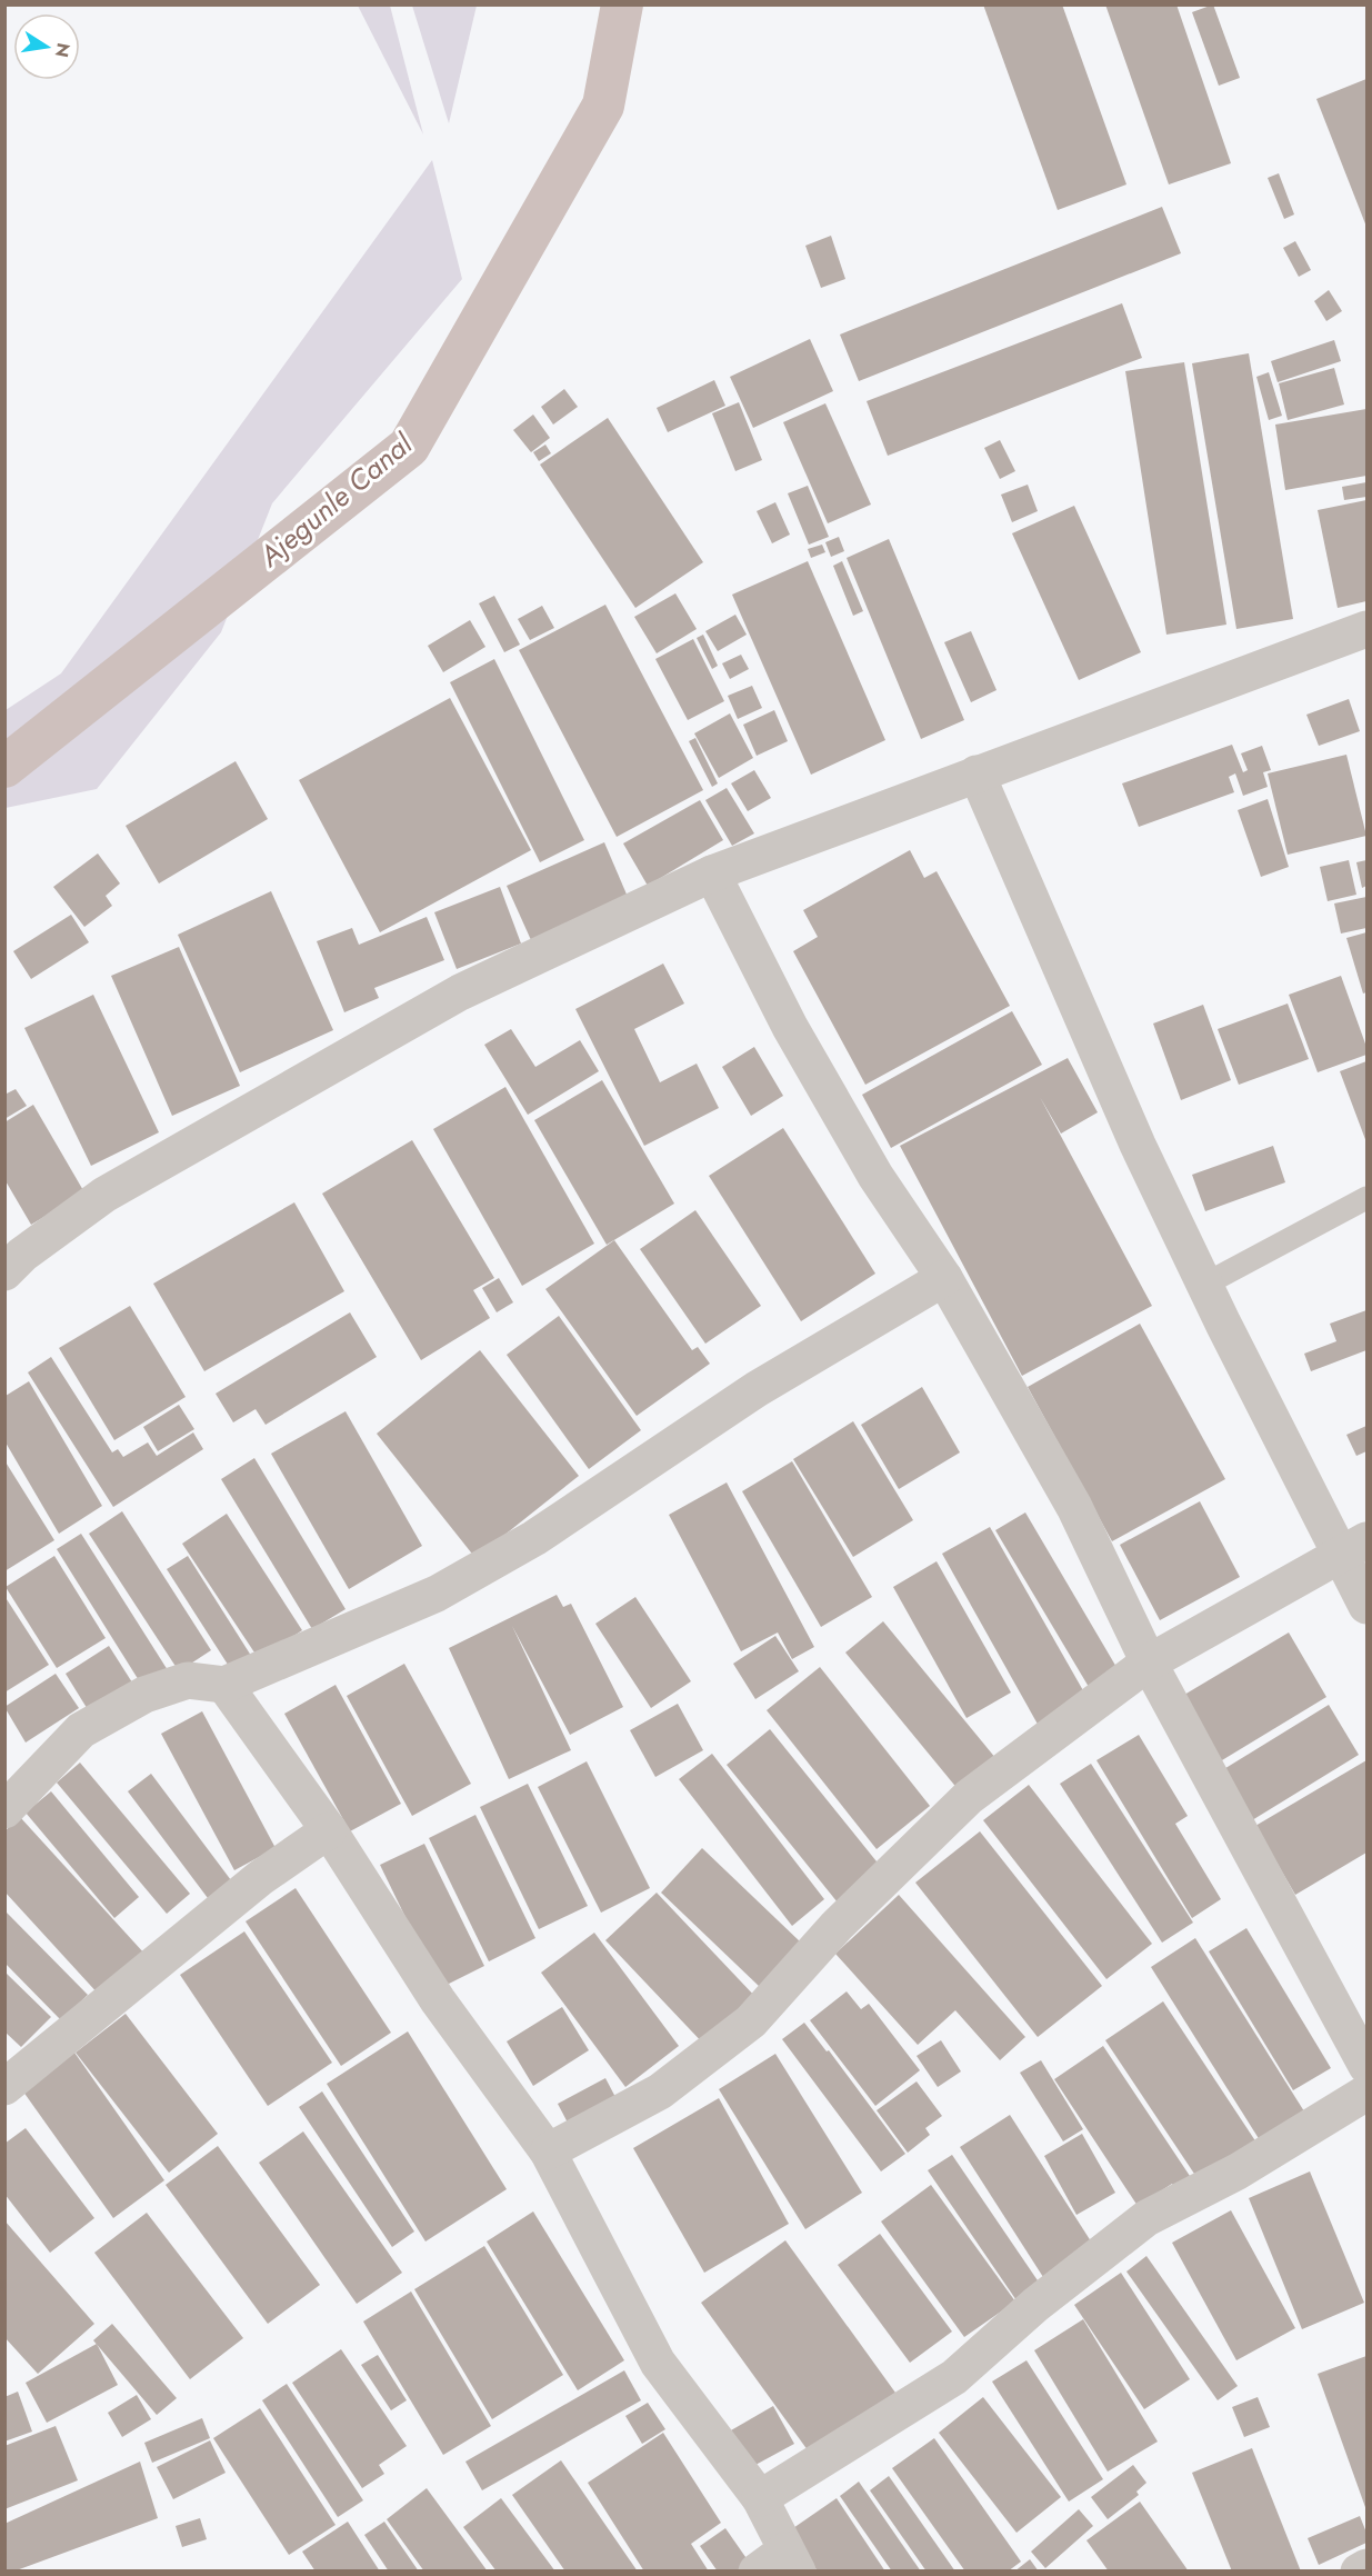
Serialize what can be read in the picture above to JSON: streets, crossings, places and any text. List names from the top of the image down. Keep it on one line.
{"water":["Ajegunle Canal"],"north":"right"}
